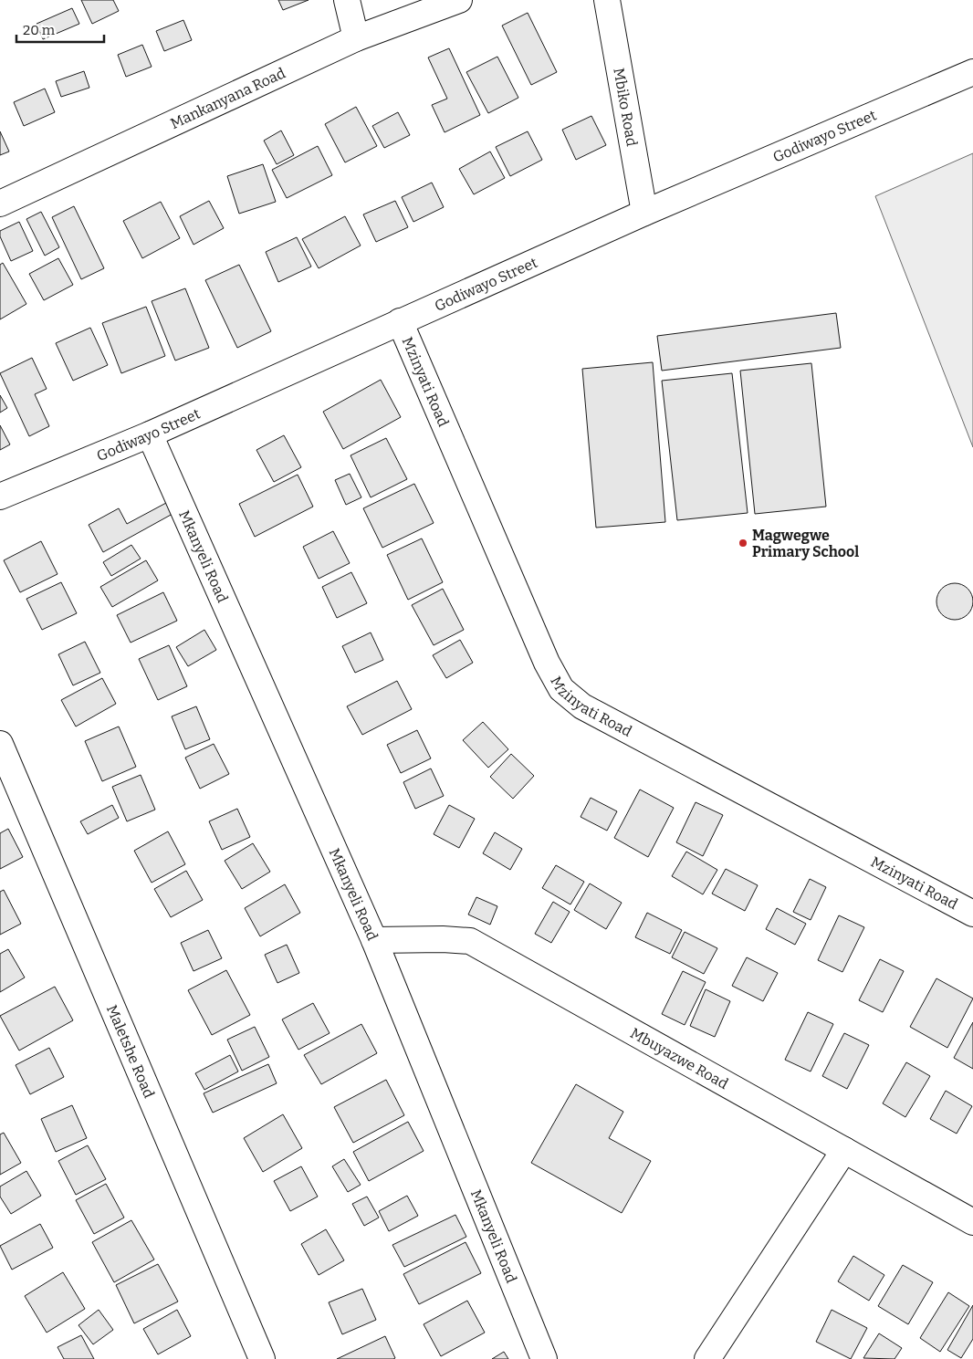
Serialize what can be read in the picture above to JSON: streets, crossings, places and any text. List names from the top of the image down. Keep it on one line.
{"streets":{"street":["Mankanyana Road","Mbiko Road","Godiwayo Street","Mzinyati Road","Mkanyeli Road","Maletshe Road","Mbuyazwe Road"]},"crossings":[["Mbiko Road","Godiwayo Street"],["Godiwayo Street","Mzinyati Road"],["Godiwayo Street","Mkanyeli Road"],["Mkanyeli Road","Mbuyazwe Road"]],"places":["Magwegwe Primary School"],"scale_bar":"20 m"}
